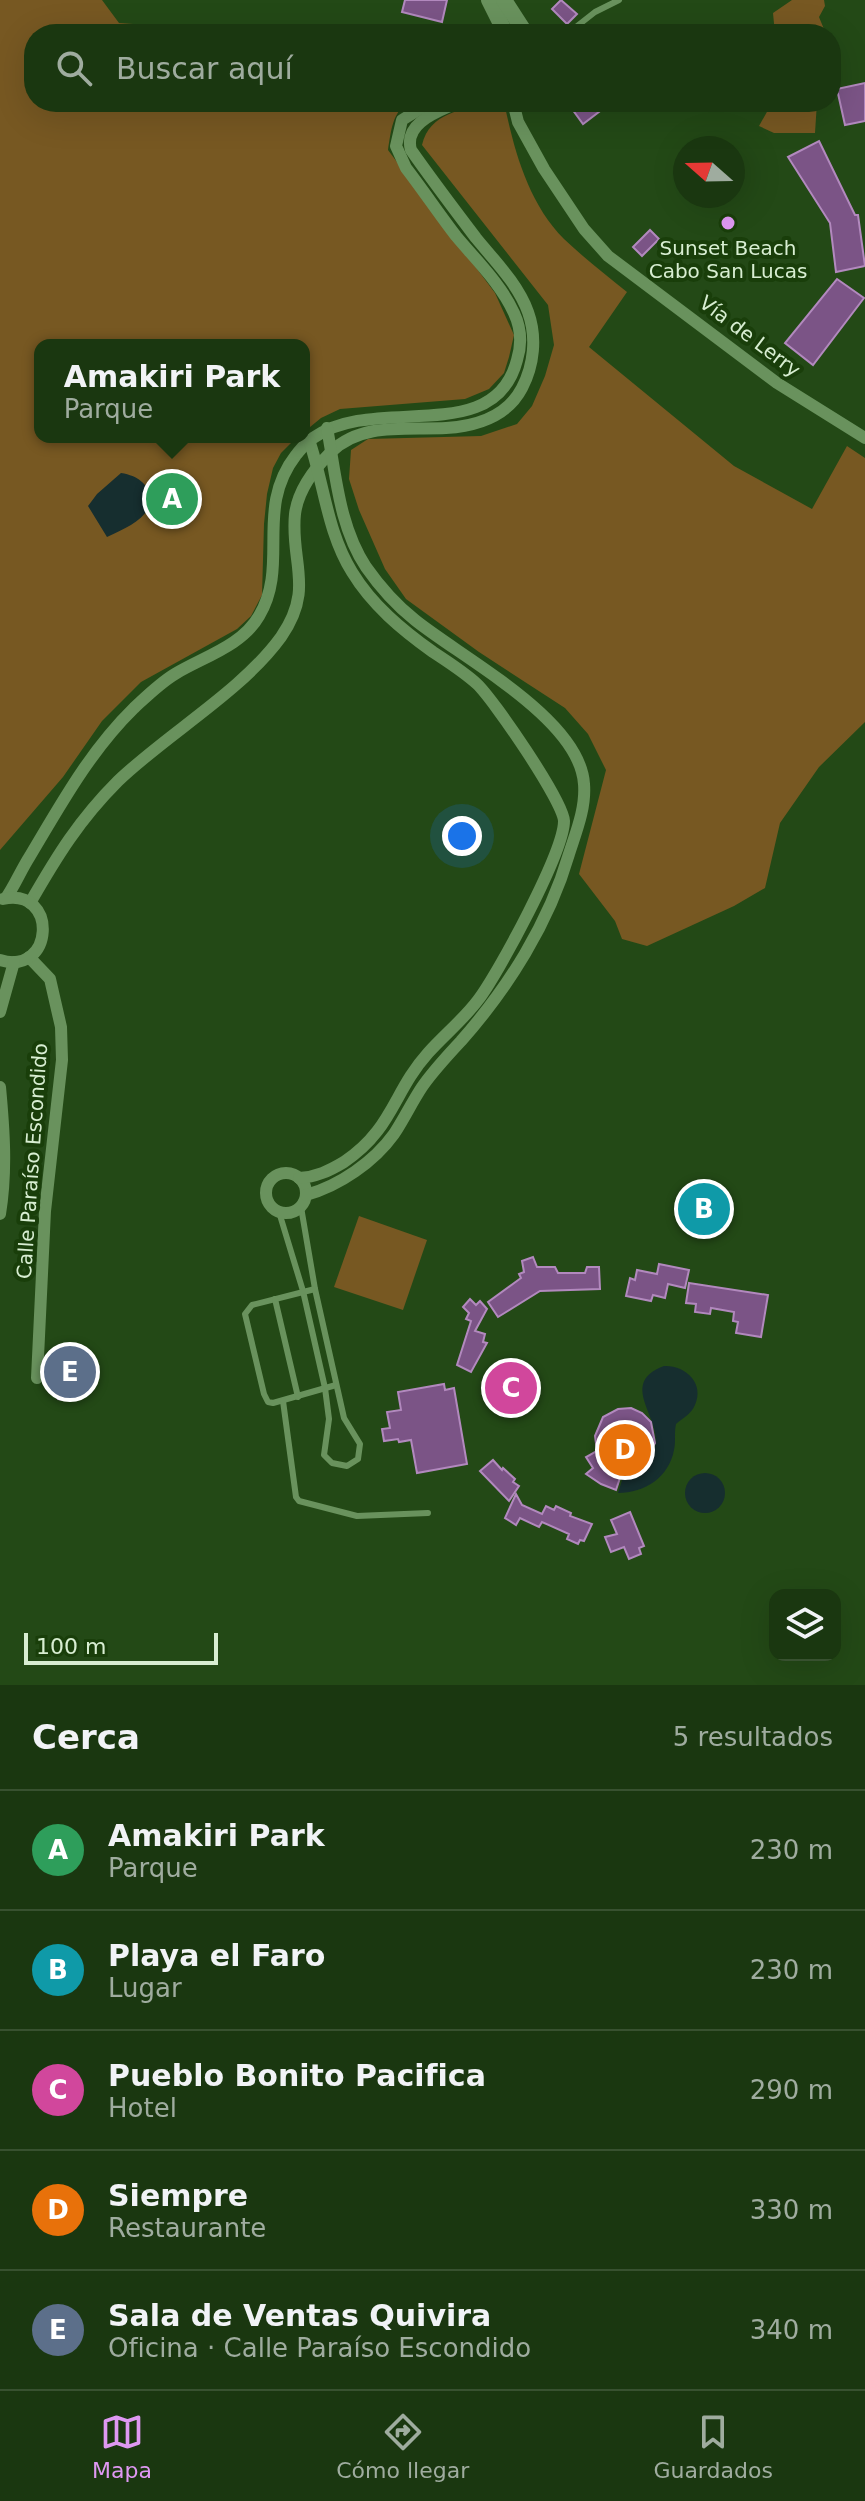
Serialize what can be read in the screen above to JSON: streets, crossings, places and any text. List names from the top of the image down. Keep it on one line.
{"streets":{"street":["Vía de Lerry","Calle Paraíso Escondido"]},"places":["Sunset Beach Cabo San Lucas"],"scale_bar":"100 m","north":"left","page":{"search":"Buscar aquí","popup":["Amakiri Park","Parque"],"pins":["A","B","E","C","D"],"scale":"100 m","heading":["Cerca","5 resultados"],"list":[{"mark":"A","name":"Amakiri Park","note":"Parque","value":"230 m"},{"mark":"B","name":"Playa el Faro","note":"Lugar","value":"230 m"},{"mark":"C","name":"Pueblo Bonito Pacifica","note":"Hotel","value":"290 m"},{"mark":"D","name":"Siempre","note":"Restaurante","value":"330 m"},{"mark":"E","name":"Sala de Ventas Quivira","note":"Oficina · Calle Paraíso Escondido","value":"340 m"}],"nav":["Mapa","Cómo llegar","Guardados"]}}
